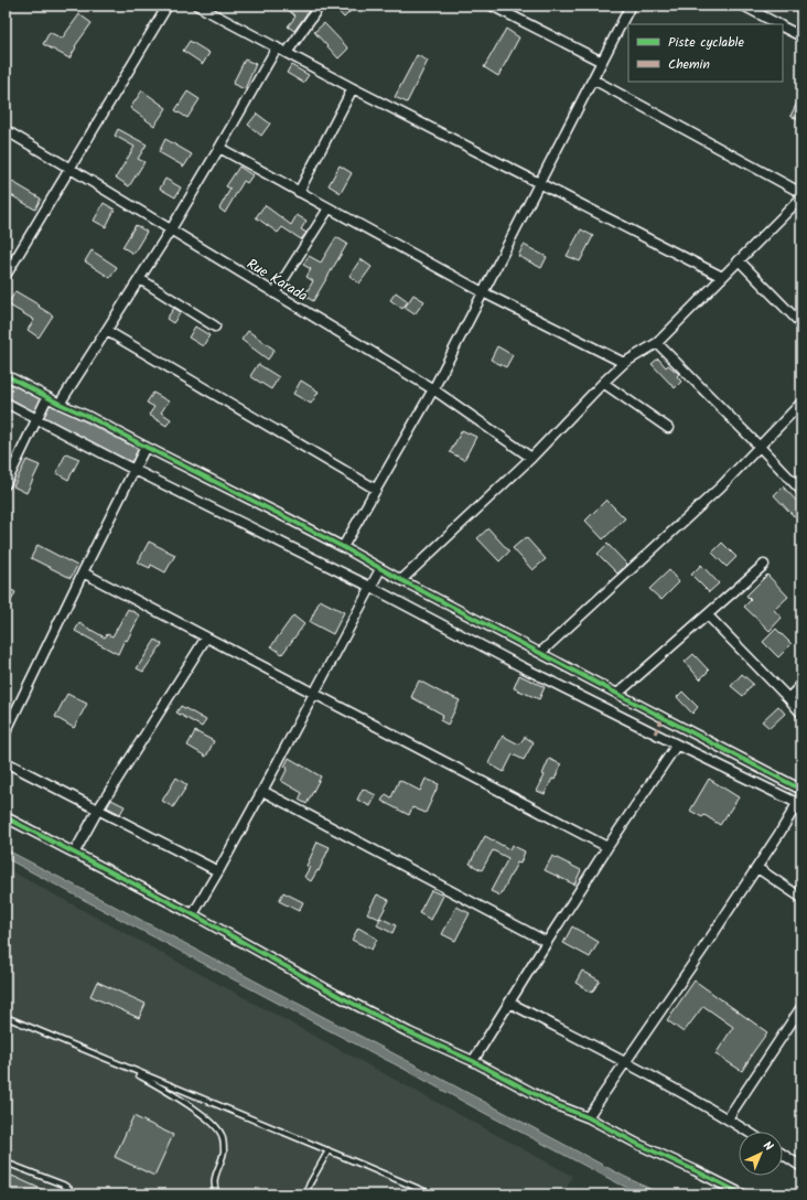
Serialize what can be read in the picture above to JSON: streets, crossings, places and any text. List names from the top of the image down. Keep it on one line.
{"streets":{"street":["Rue Karada"]},"legend":["Piste cyclable","Chemin"],"north":"top right"}
